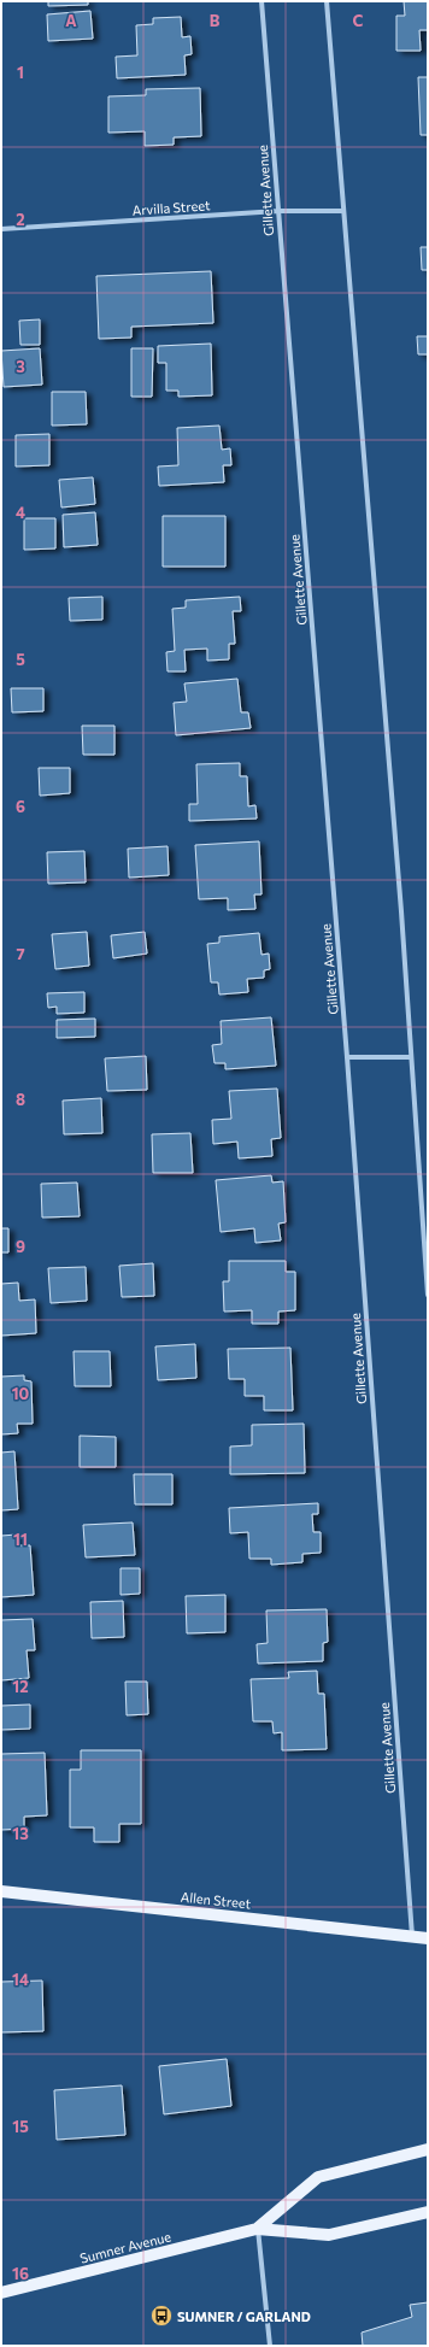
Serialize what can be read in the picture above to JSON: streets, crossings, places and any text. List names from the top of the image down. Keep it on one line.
{"streets":{"main road":["Allen Street","Sumner Avenue"],"street":["Gillette Avenue","Arvilla Street"]},"crossings":[["Gillette Avenue","Arvilla Street"],["Gillette Avenue","Allen Street"]],"places":{"bus stop":["SUMNER / GARLAND"]},"grid":{"columns":["A","B","C"],"rows":["1","2","3","4","5","6","7","8","9","10","11","12","13","14","15","16"]}}
